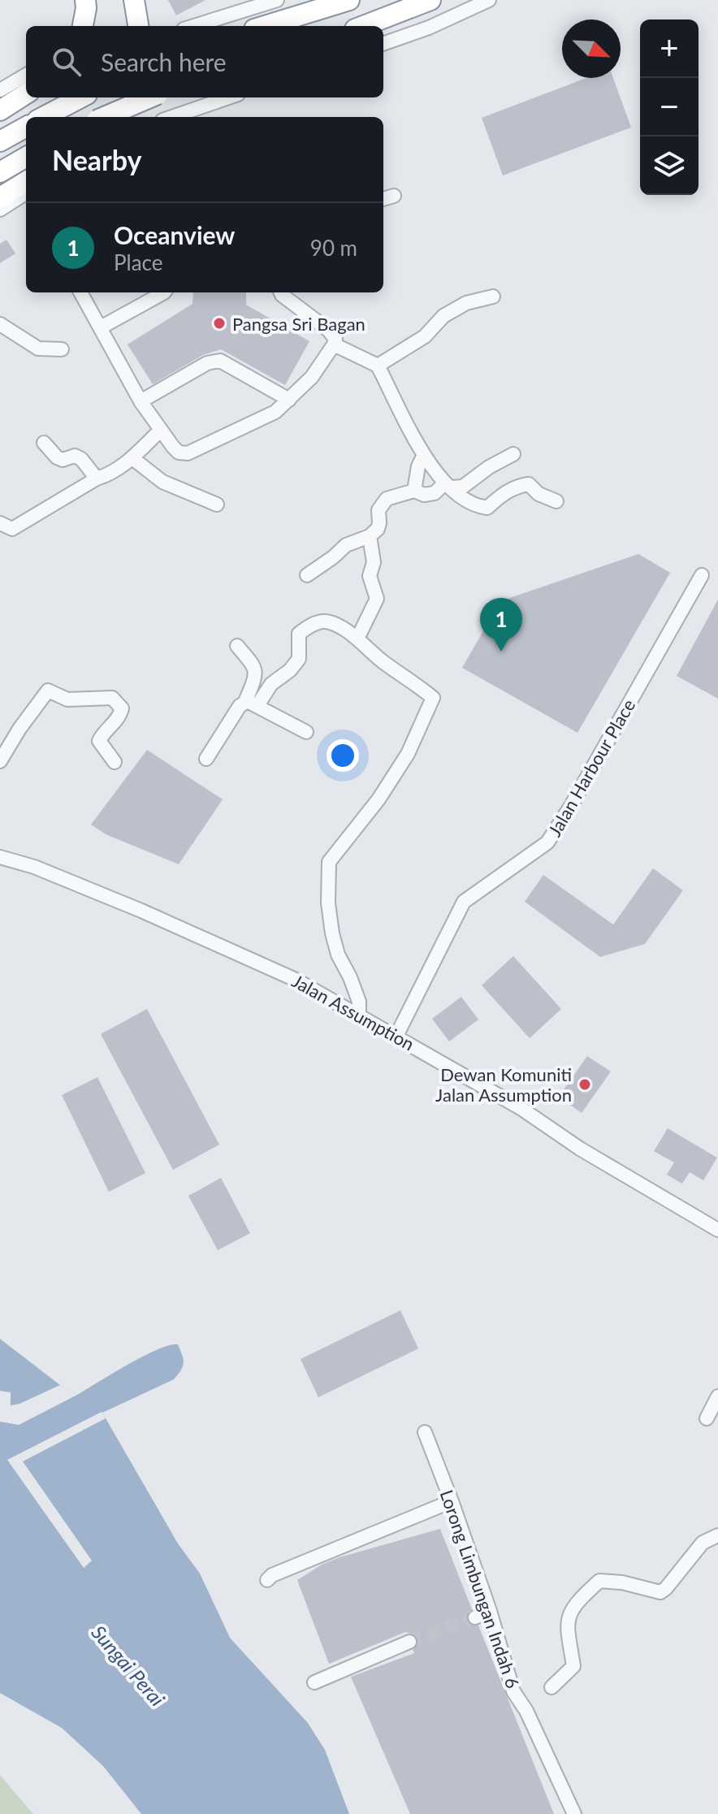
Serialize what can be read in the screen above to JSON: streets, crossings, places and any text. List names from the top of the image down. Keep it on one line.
{"streets":{"street":["Jalan Harbour Place","Jalan Assumption","Lorong Limbungan Indah 6"]},"crossings":[["Jalan Harbour Place","Jalan Assumption"]],"water":["Sungai Perai"],"places":["Pangsa Sri Bagan","Dewan Komuniti Jalan Assumption"],"north":"bottom right","page":{"map_buttons":["+","−"],"search":"Search here","heading":"Nearby","list":[{"mark":"1","name":"Oceanview","note":"Place","value":"90 m"}],"pins":"1"}}
